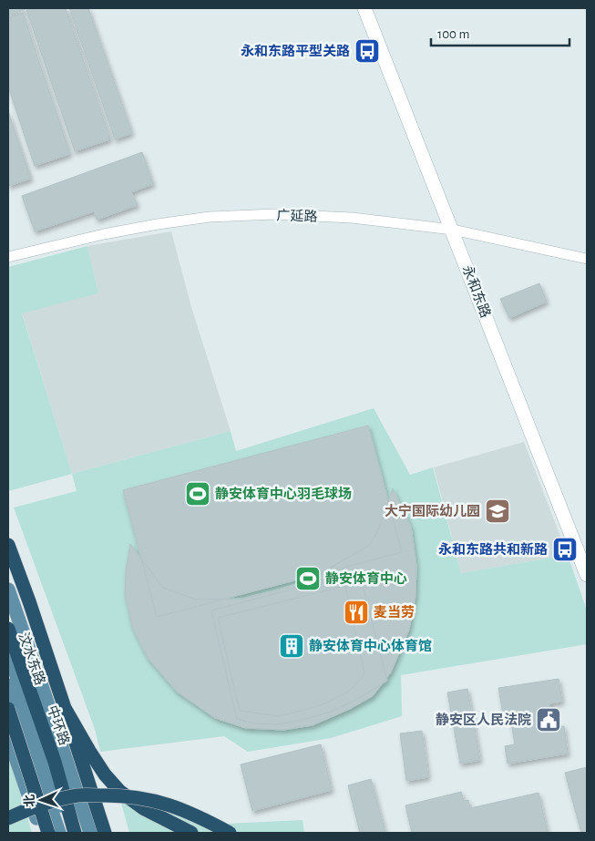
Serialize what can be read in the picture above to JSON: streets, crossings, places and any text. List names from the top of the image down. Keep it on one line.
{"streets":{"highway":["中环路"],"main road":["汶水东路"],"street":["广延路","永和东路"]},"crossings":[["广延路","永和东路"]],"places":{"bus stop":["永和东路平型关路","永和东路共和新路"],"sports":["静安体育中心羽毛球场","静安体育中心"],"school or university":["大宁国际幼儿园"],"restaurant":["麦当劳"],"building":["静安体育中心体育馆"],"public building":["静安区人民法院"]},"scale_bar":"100 m","north":"left"}
